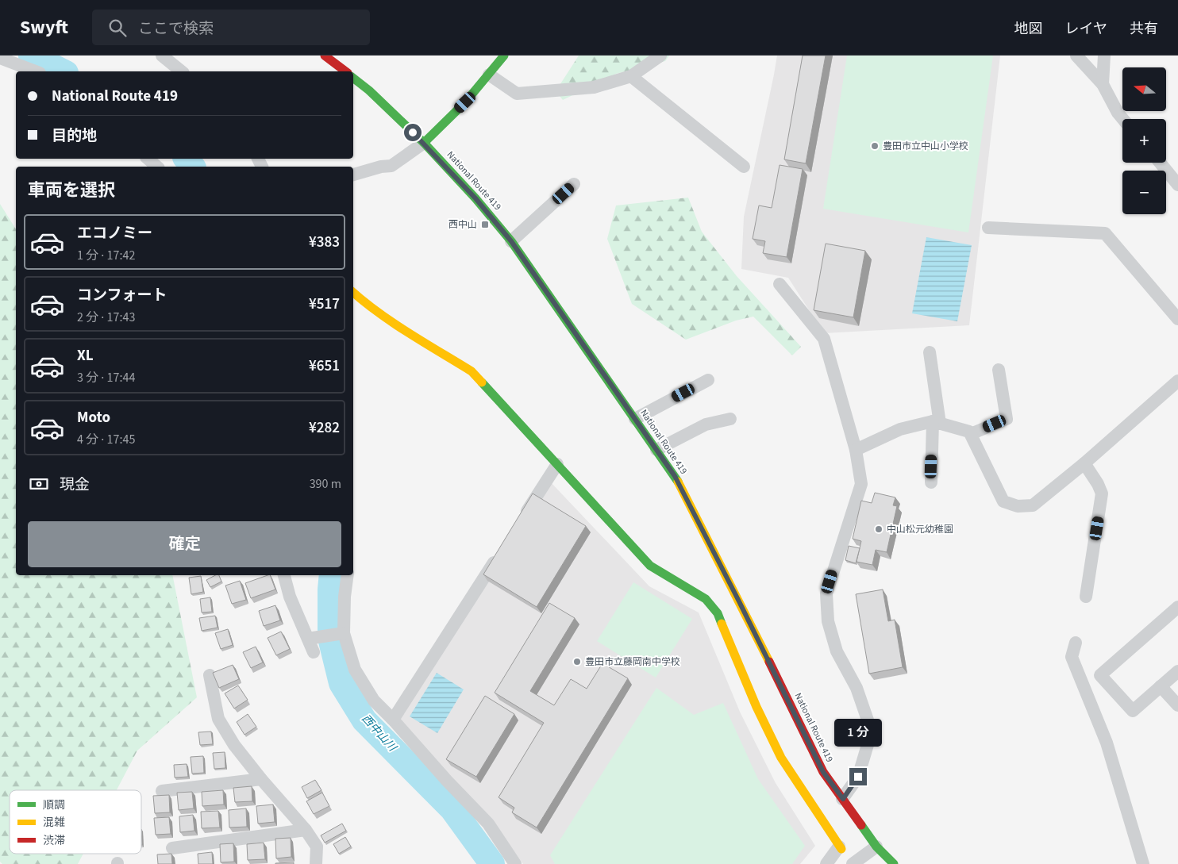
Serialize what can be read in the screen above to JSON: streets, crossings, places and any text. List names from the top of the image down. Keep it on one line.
{"streets":{"main road":["National Route 419"]},"water":["西中山川"],"places":{"other":["豊田市立中山小学校","中山松元幼稚園","豊田市立藤岡南中学校"],"transit":["西中山"]},"legend":["順調","混雑","渋滞"],"north":"left","page":{"header":"Swyft","search":"ここで検索","nav":["地図","レイヤ","共有"],"map_buttons":["+","−"],"banner":["National Route 419","目的地"],"heading":"車両を選択","list":[{"name":"エコノミー","note":"1 分 · 17:42","value":"¥383"},{"name":"コンフォート","note":"2 分 · 17:43","value":"¥517"},{"name":"XL","note":"3 分 · 17:44","value":"¥651"},{"name":"Moto","note":"4 分 · 17:45","value":"¥282"}],"pay":["現金","390 m"],"buttons":"確定","bubble":"1 分"}}
